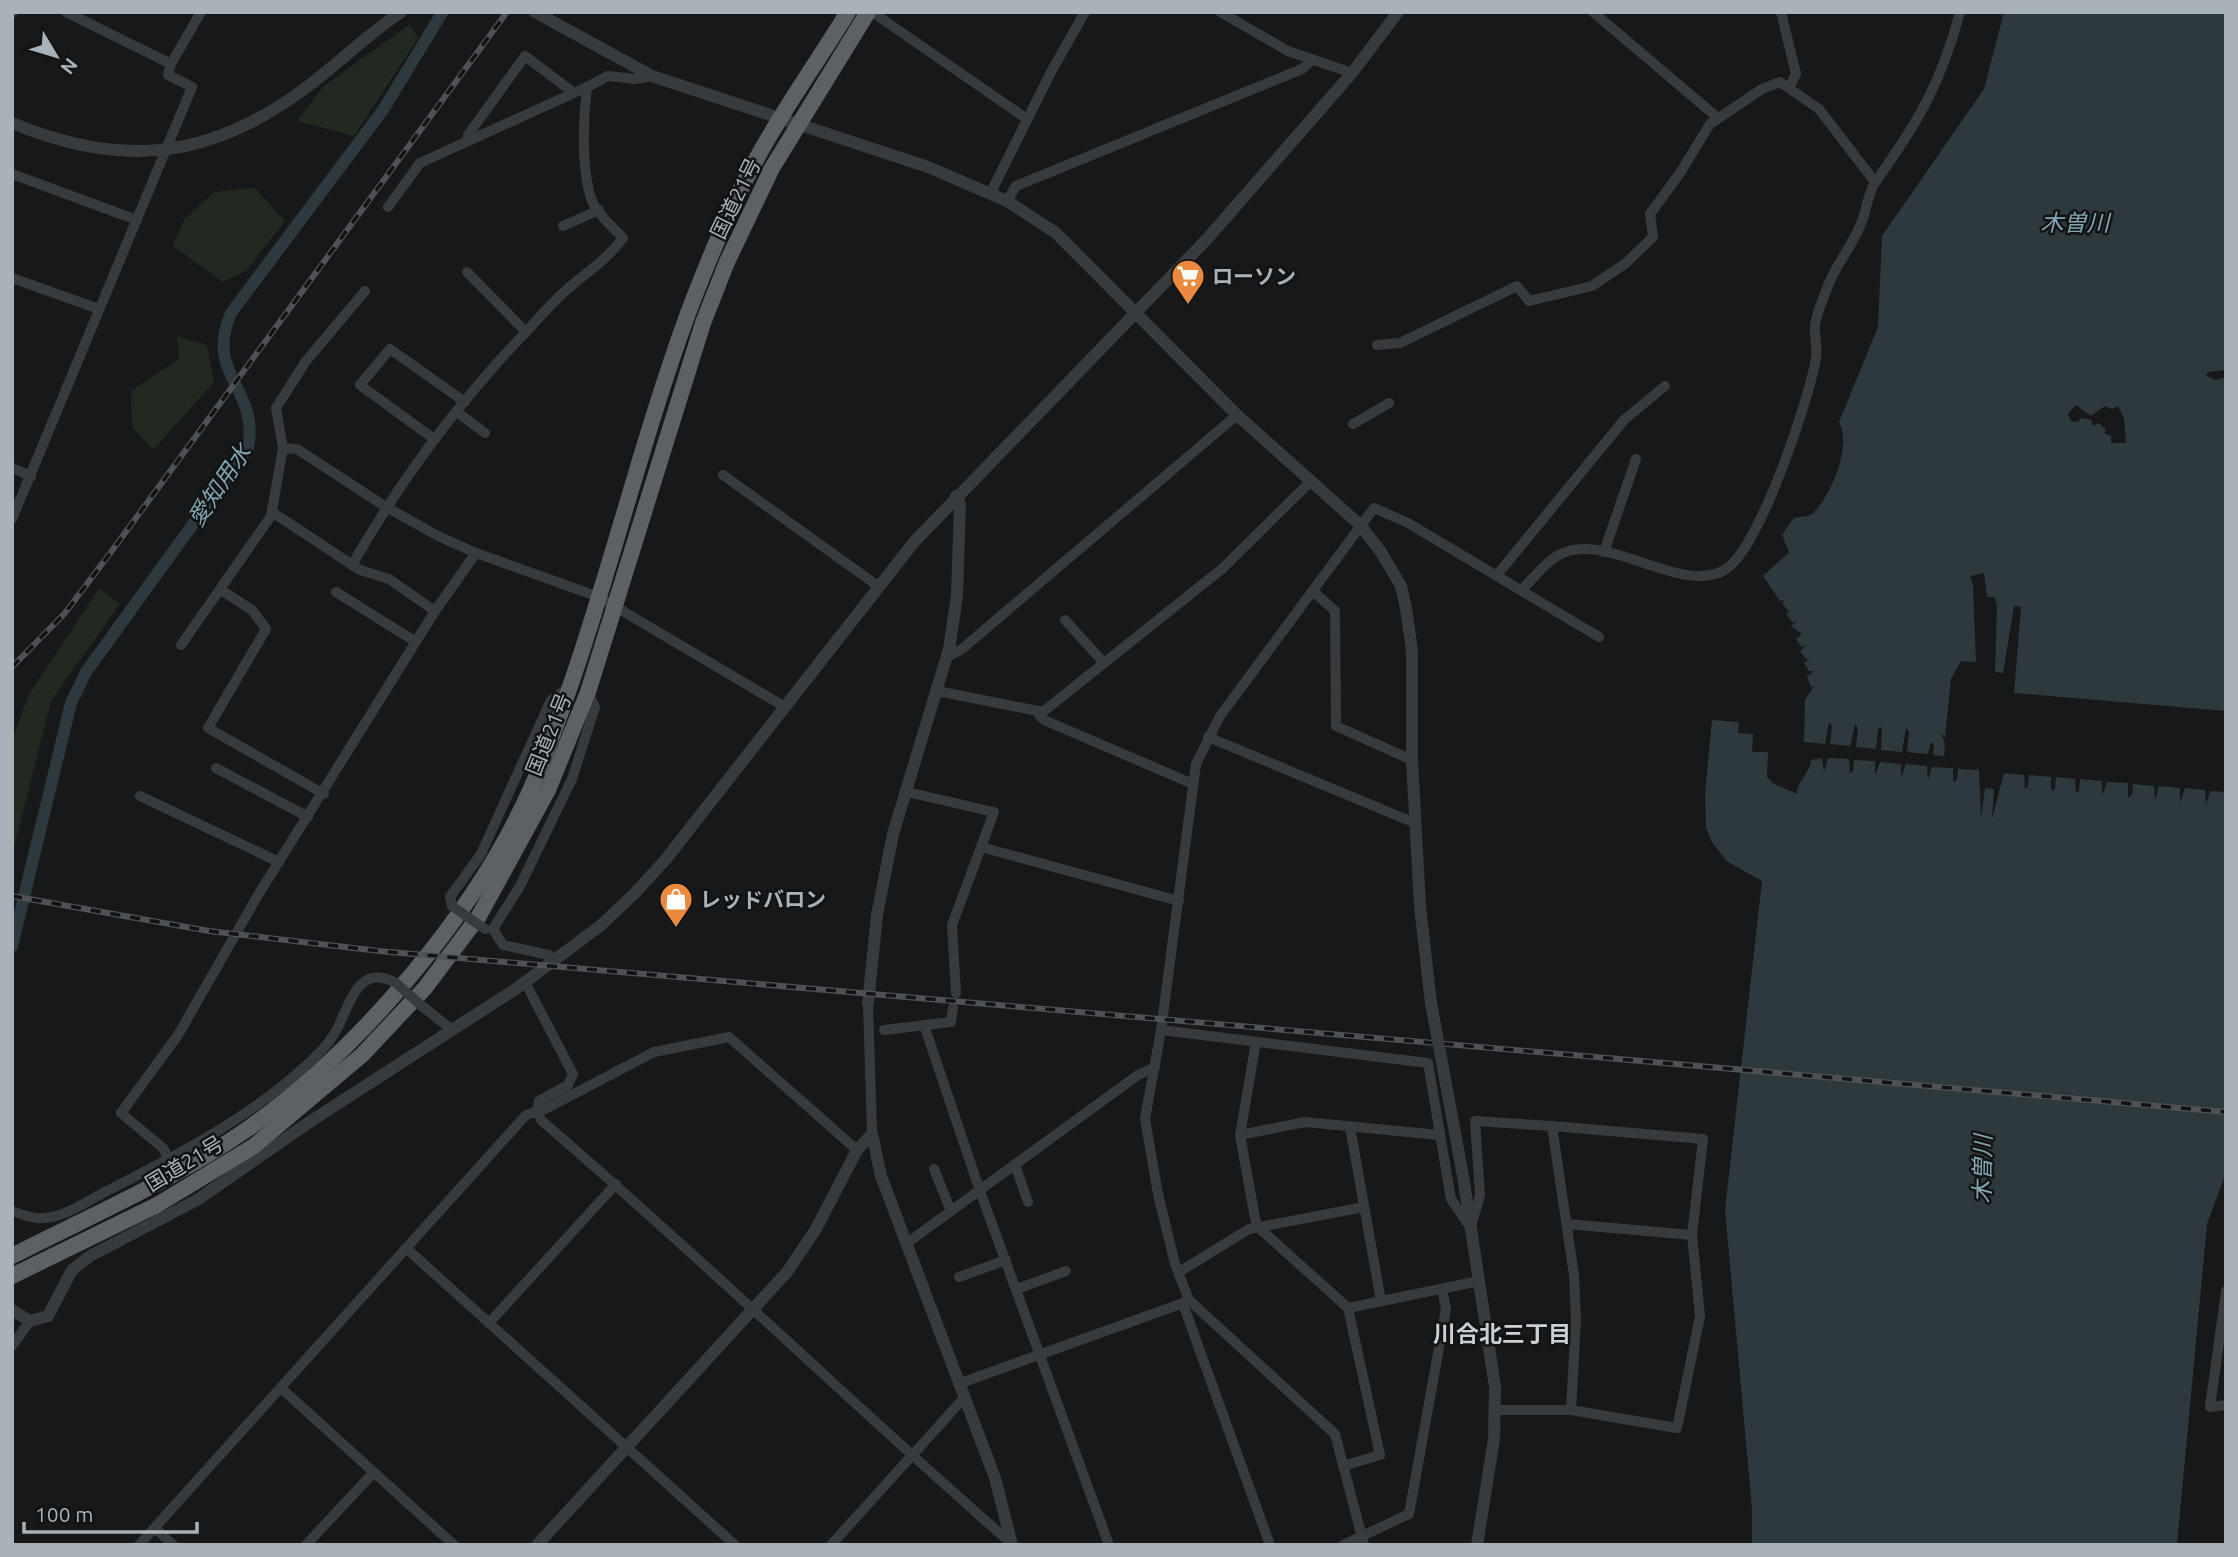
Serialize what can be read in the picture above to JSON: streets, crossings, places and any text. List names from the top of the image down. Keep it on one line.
{"streets":{"highway":["国道21号"]},"districts":["川合北三丁目"],"water":["木曽川","愛知用水"],"places":{"supermarket":["ローソン"],"shop":["レッドバロン"]},"scale_bar":"100 m","north":"bottom right"}
